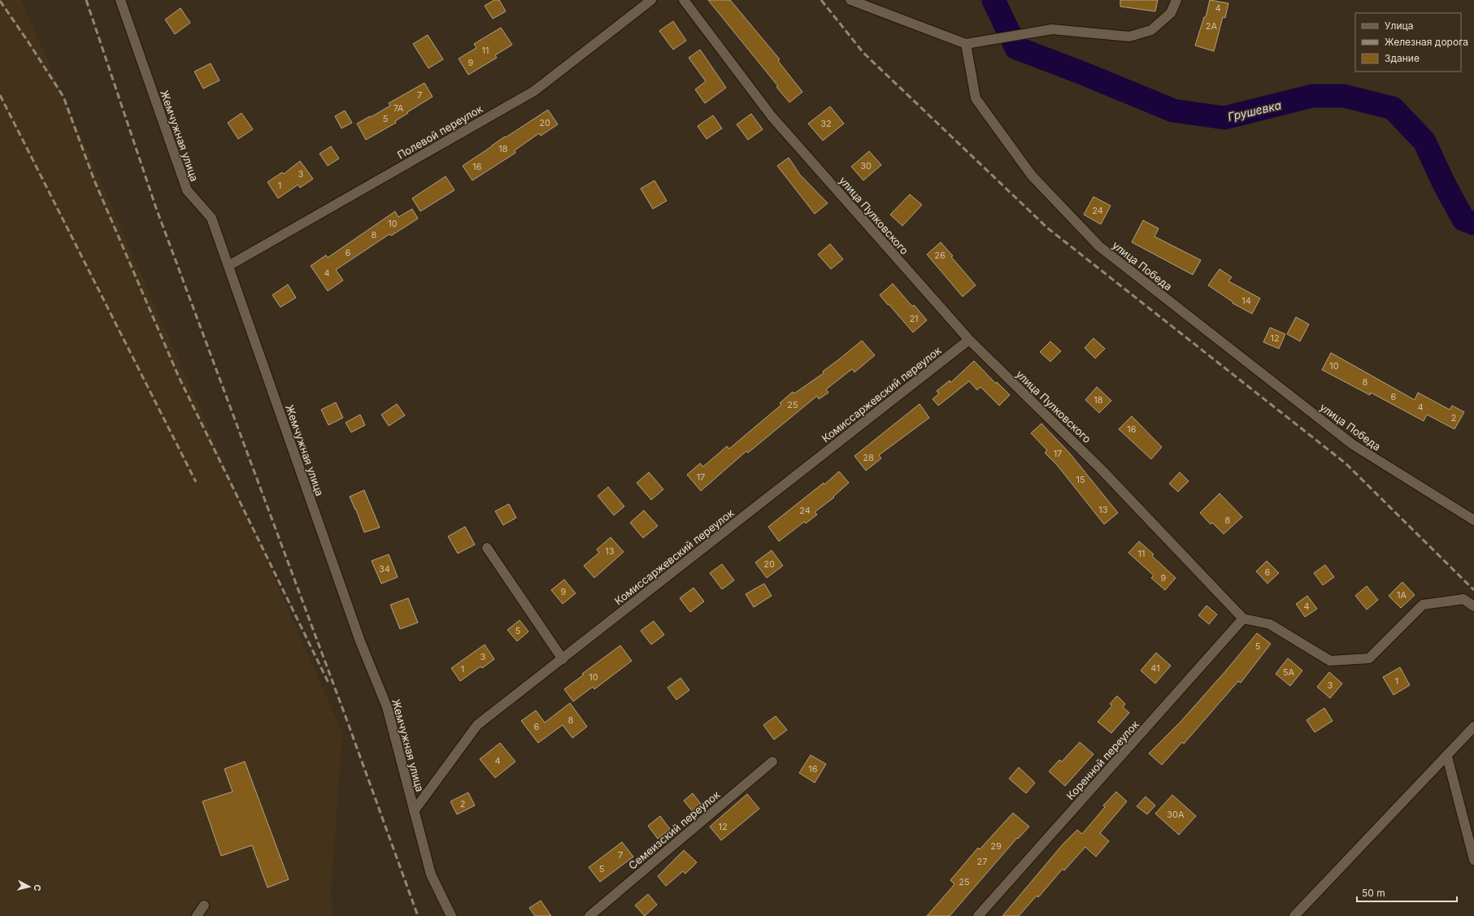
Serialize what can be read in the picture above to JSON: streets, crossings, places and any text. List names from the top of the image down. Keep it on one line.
{"streets":{"street":["Полевой переулок","Жемчужная улица","улица Пулковского","улица Победа","Комиссаржевский переулок","Коренной переулок","Семеизский переулок"]},"crossings":[["Полевой переулок","Жемчужная улица"],["Жемчужная улица","Комиссаржевский переулок"],["улица Пулковского","Комиссаржевский переулок"],["улица Пулковского","Коренной переулок"]],"water":["Грушевка"],"house_numbers":["4","2А","11","9","7","7А","5","20","32","18","30","16","3","1","24","10","8","6","26","4","14","21","12","10","8","6","18","25","4","2","16","17","28","17","15","13","24","8","13","11","20","34","6","9","9","1А","4","5","5","3","41","1","5А","10","1","3","8","6","4","16","2","30А","12","29","7","27","5","25"],"legend":["Улица","Железная дорога","Здание"],"scale_bar":"50 m","north":"right"}
